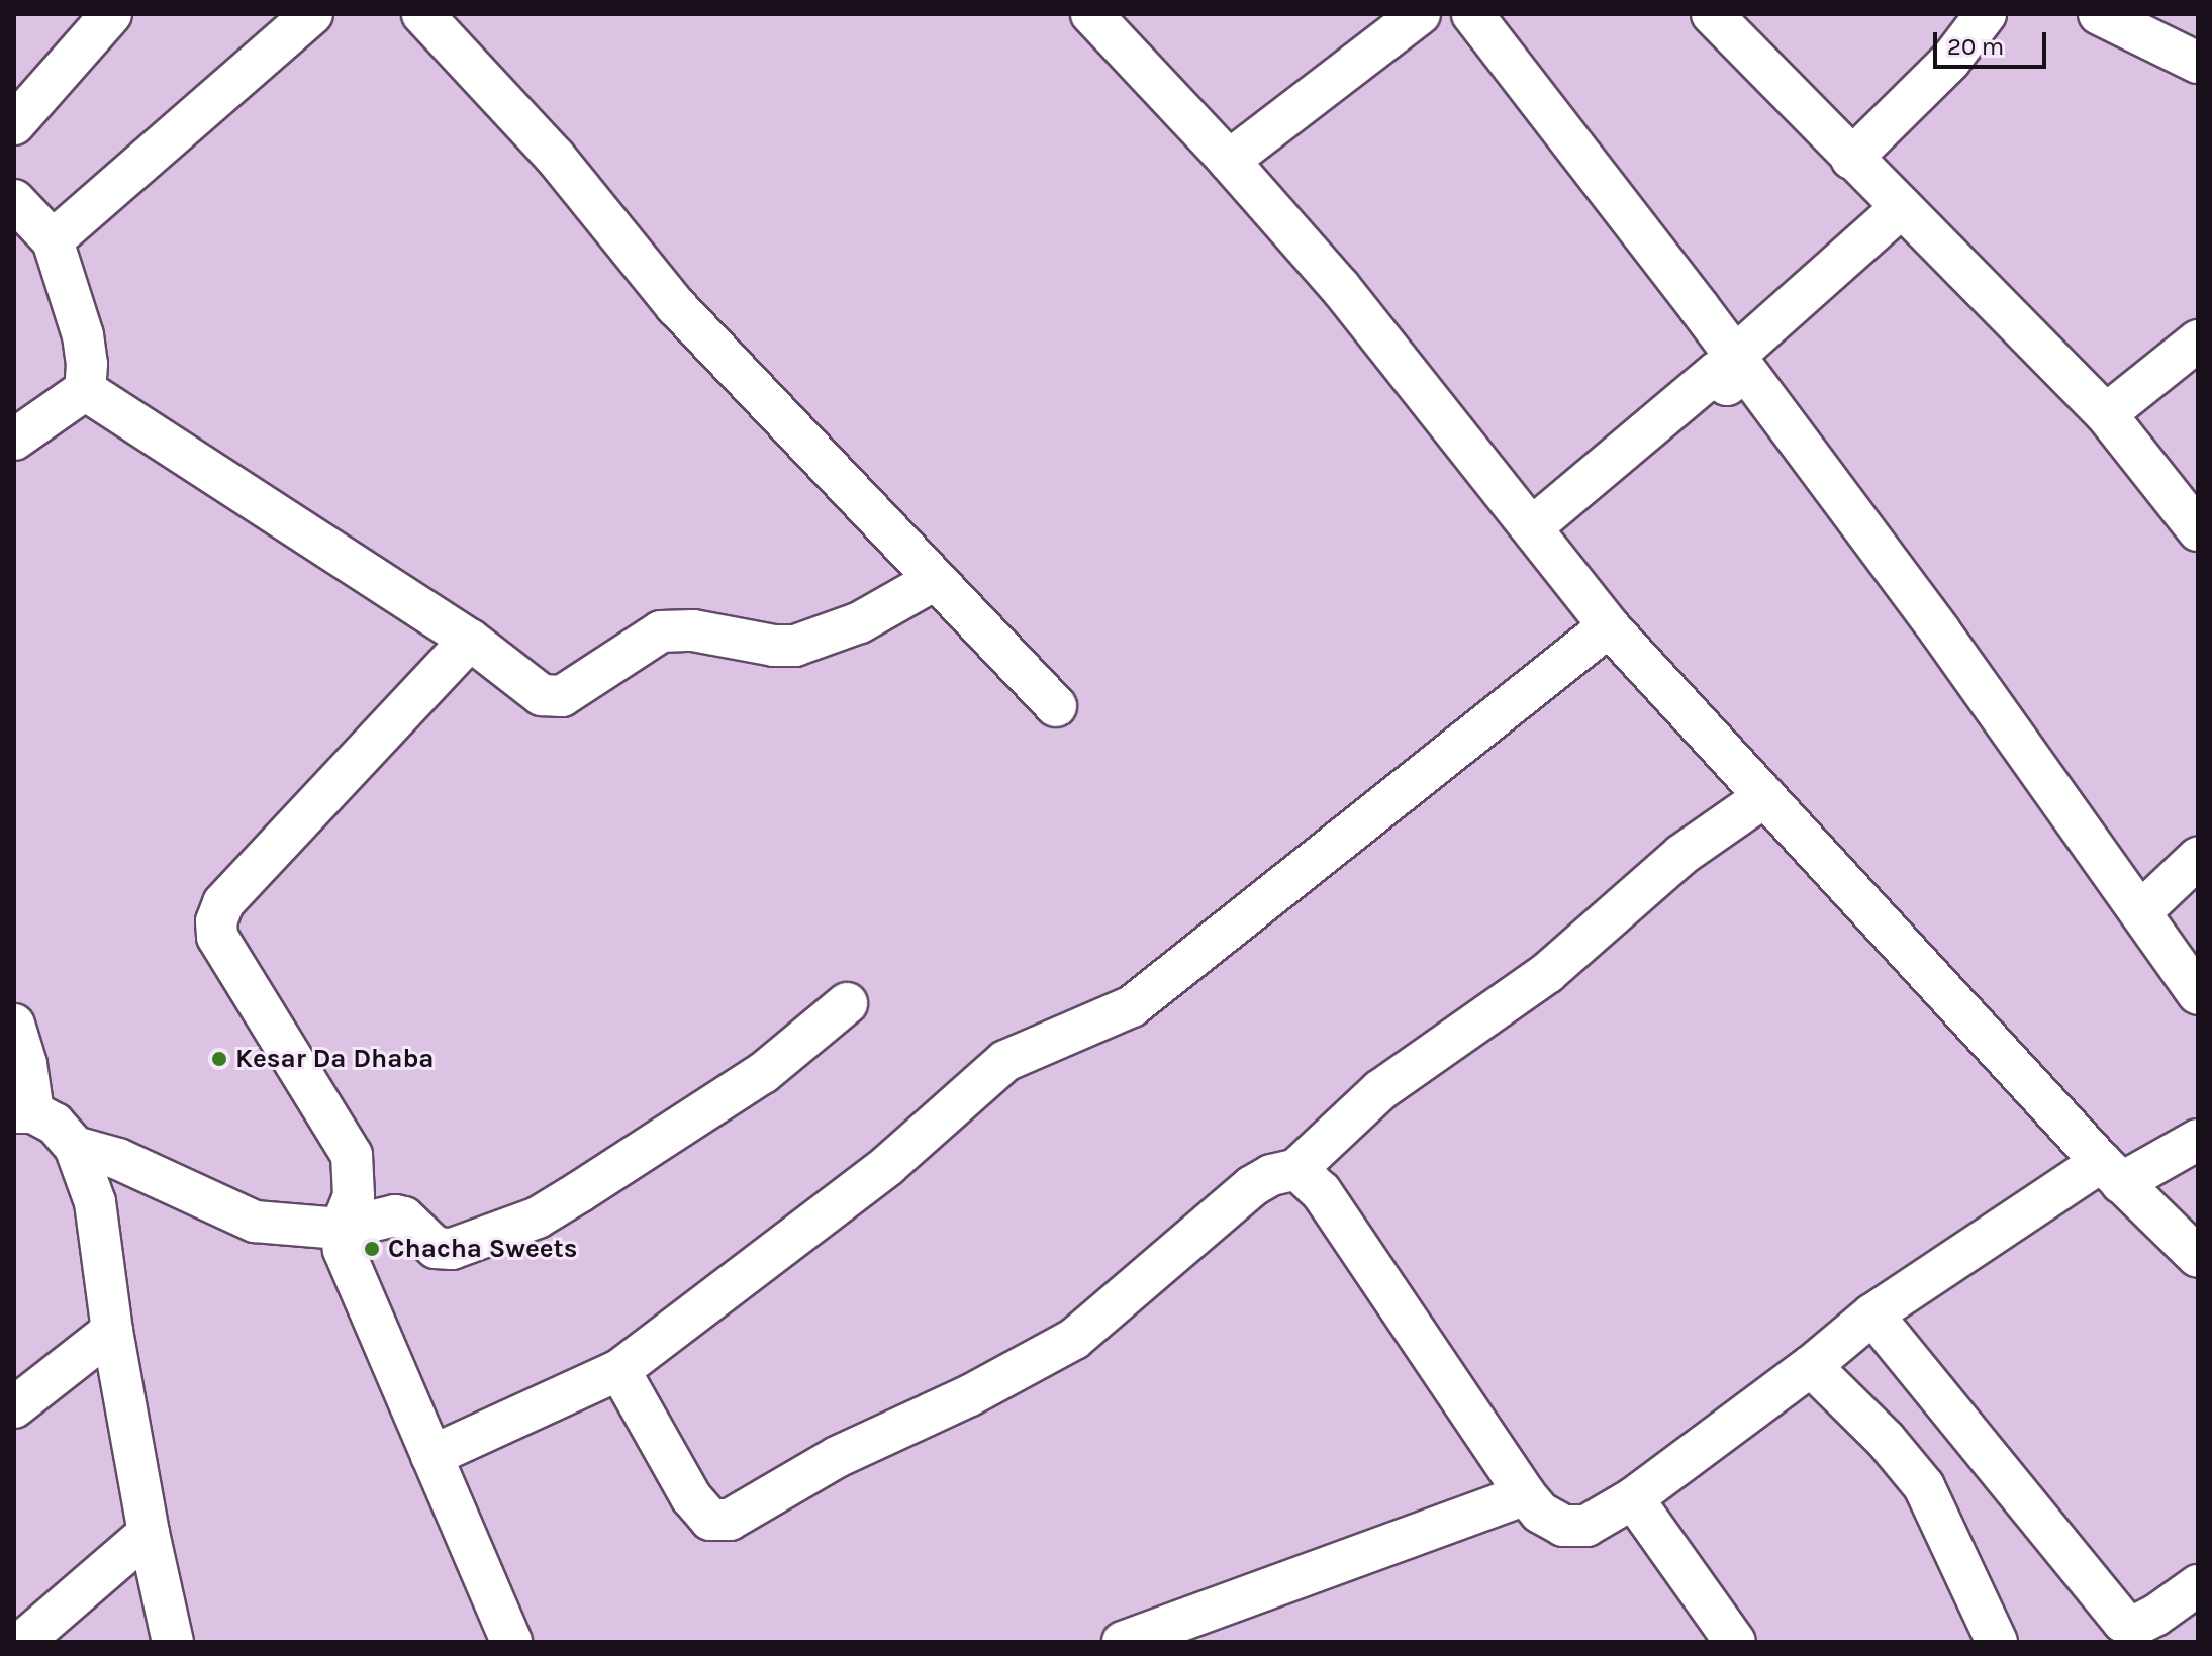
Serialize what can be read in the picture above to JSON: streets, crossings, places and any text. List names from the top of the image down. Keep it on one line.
{"places":["Kesar Da Dhaba","Chacha Sweets"],"scale_bar":"20 m"}
